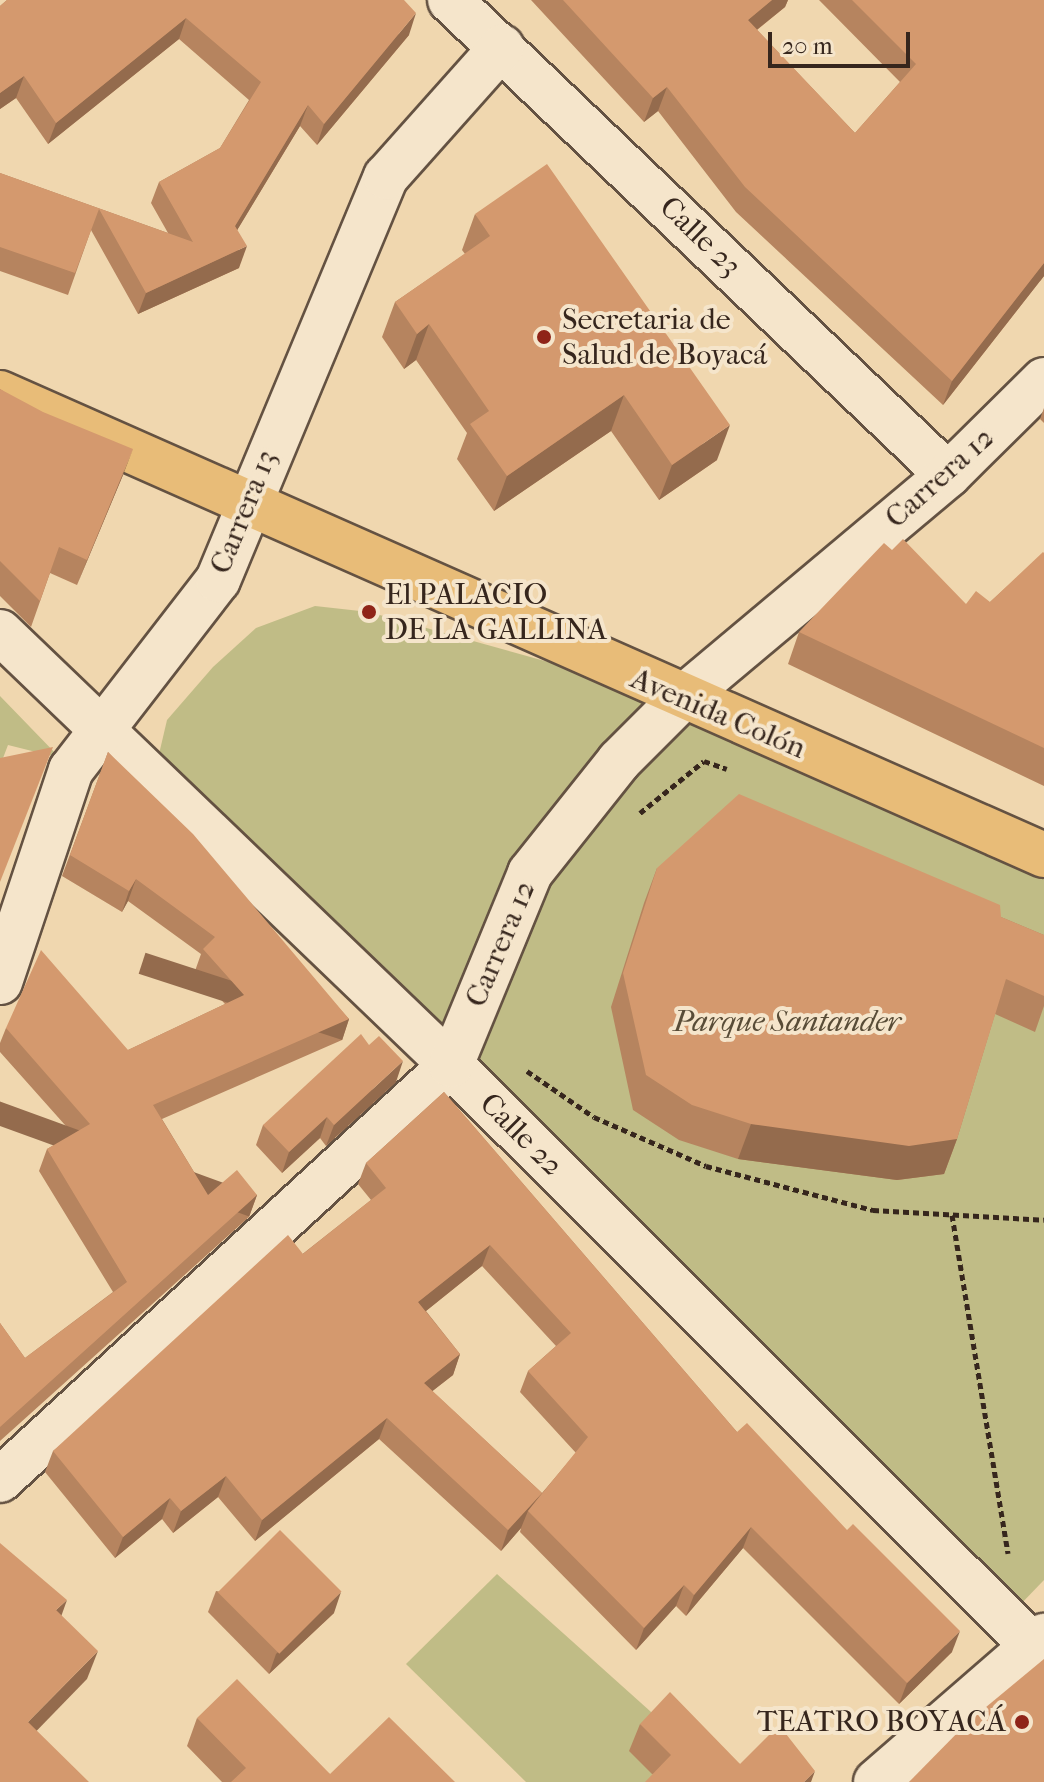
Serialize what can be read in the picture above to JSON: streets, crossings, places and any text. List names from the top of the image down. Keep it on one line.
{"streets":{"main road":["Avenida Colón"],"street":["Calle 23","Carrera 12","Carrera 13","Calle 22"]},"crossings":[["Calle 23","Carrera 12"],["Calle 23","Carrera 13"],["Carrera 12","Avenida Colón"],["Carrera 12","Calle 22"],["Carrera 13","Avenida Colón"],["Carrera 13","Calle 22"]],"parks":["Parque Santander"],"places":["Secretaria de Salud de Boyacá","El PALACIO DE LA GALLINA","TEATRO BOYACÁ"],"scale_bar":"20 m"}
